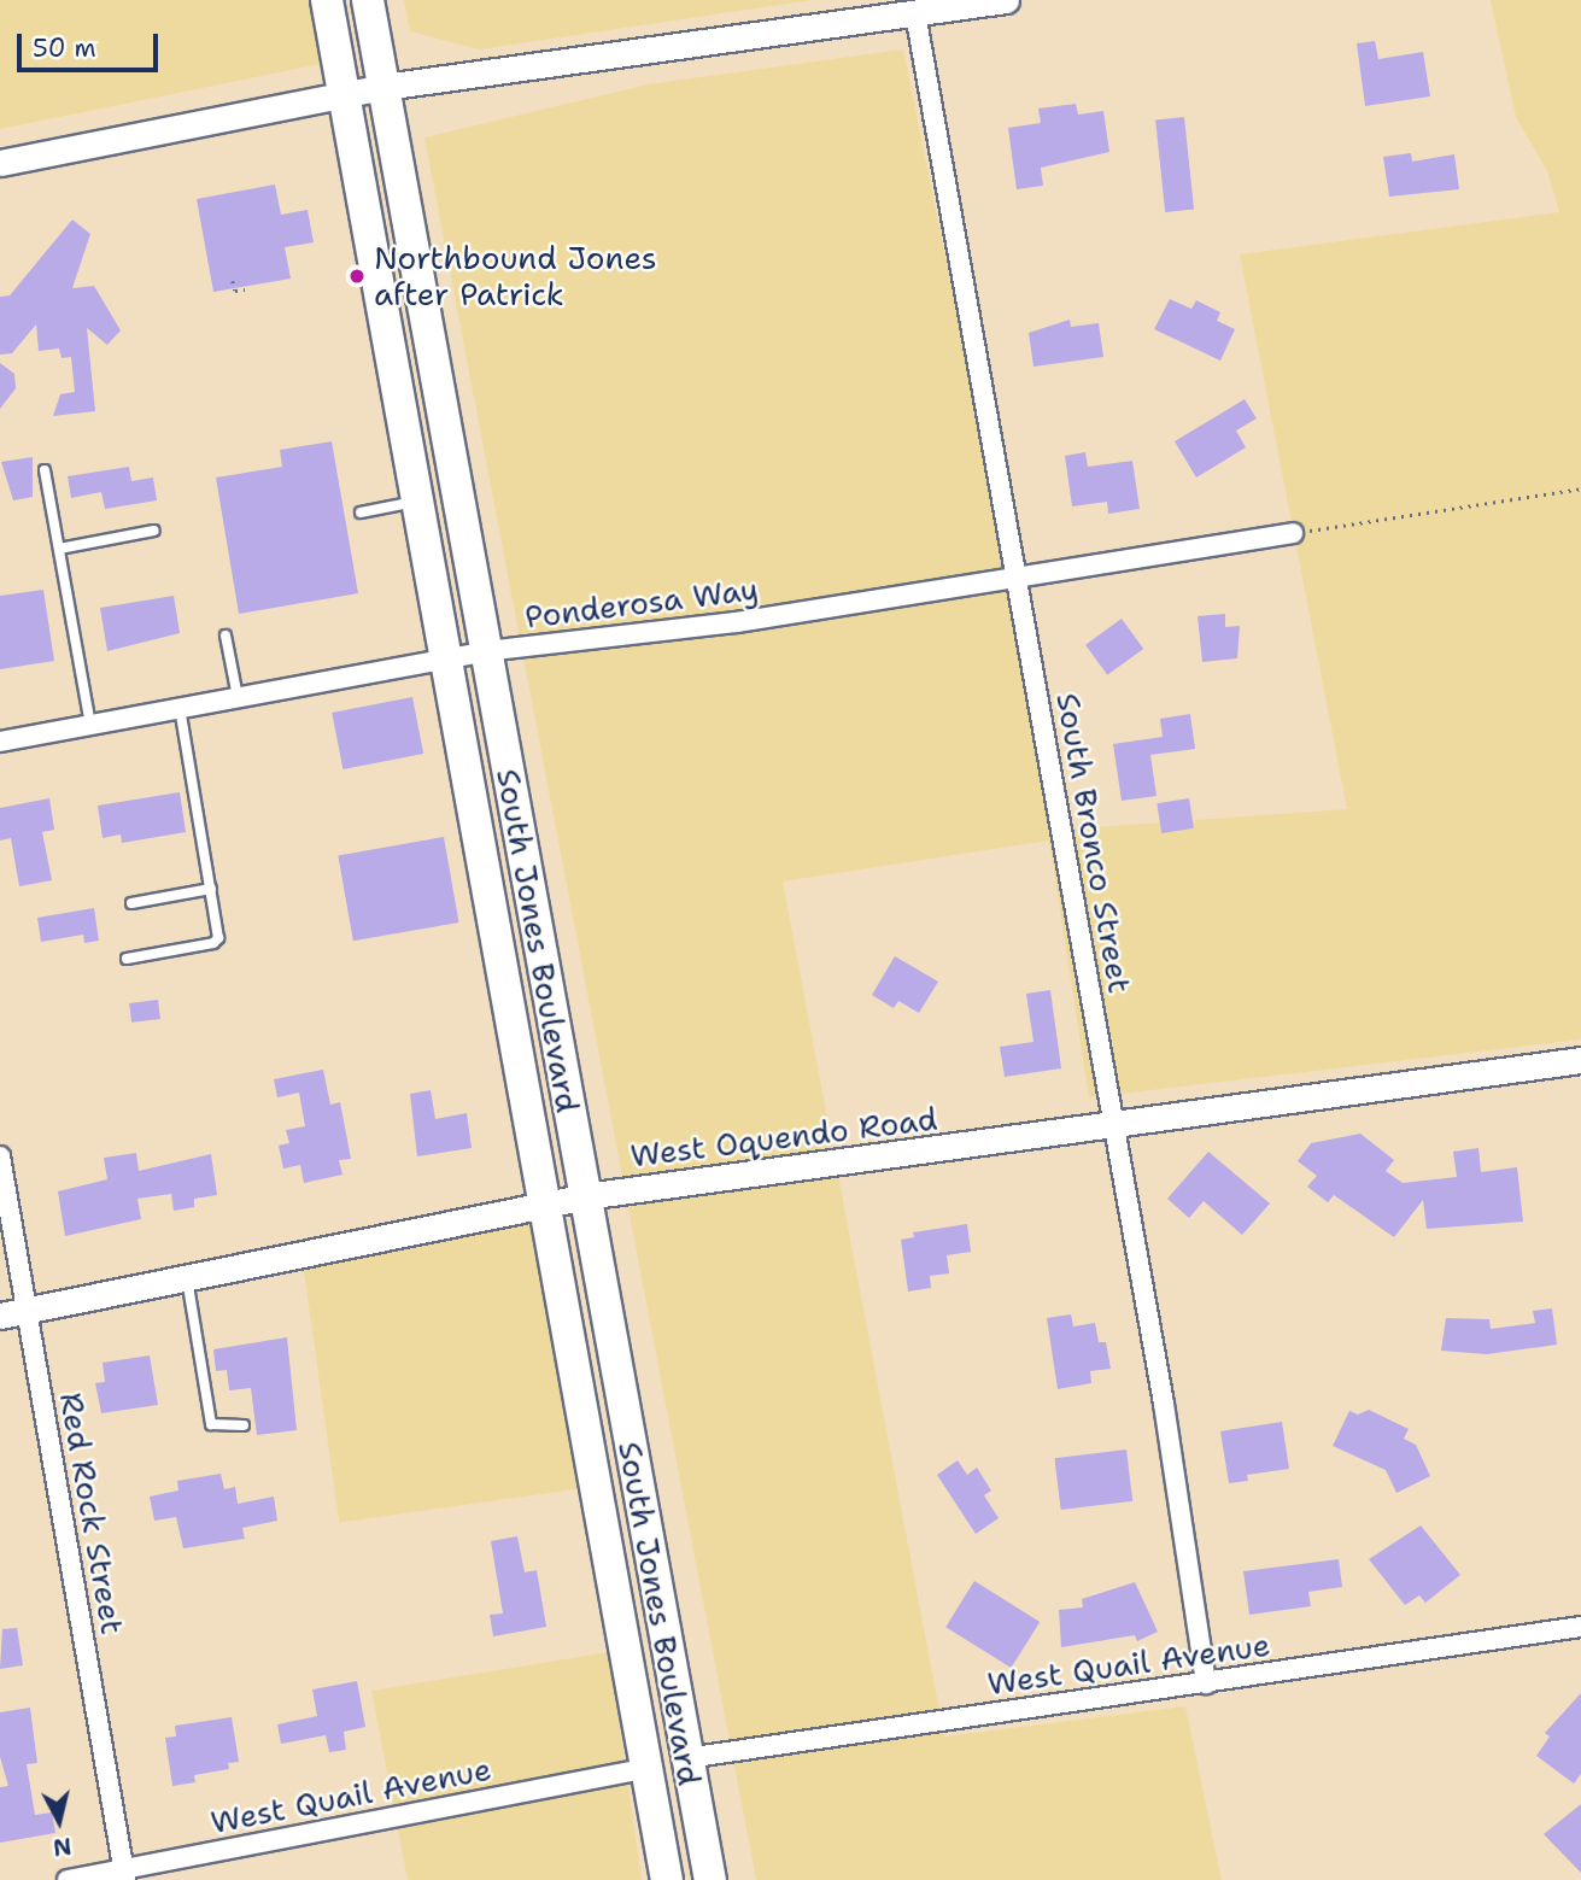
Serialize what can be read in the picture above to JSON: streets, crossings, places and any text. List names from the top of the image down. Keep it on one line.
{"streets":{"main road":["South Jones Boulevard"],"street":["Ponderosa Way","South Bronco Street","West Oquendo Road","Red Rock Street","West Quail Avenue"]},"crossings":[["Ponderosa Way","South Bronco Street"],["Ponderosa Way","South Jones Boulevard"],["South Bronco Street","West Oquendo Road"],["South Bronco Street","West Quail Avenue"],["South Jones Boulevard","West Oquendo Road"],["South Jones Boulevard","West Quail Avenue"],["West Oquendo Road","Red Rock Street"],["Red Rock Street","West Quail Avenue"]],"places":["Northbound Jones after Patrick"],"scale_bar":"50 m","north":"bottom"}
